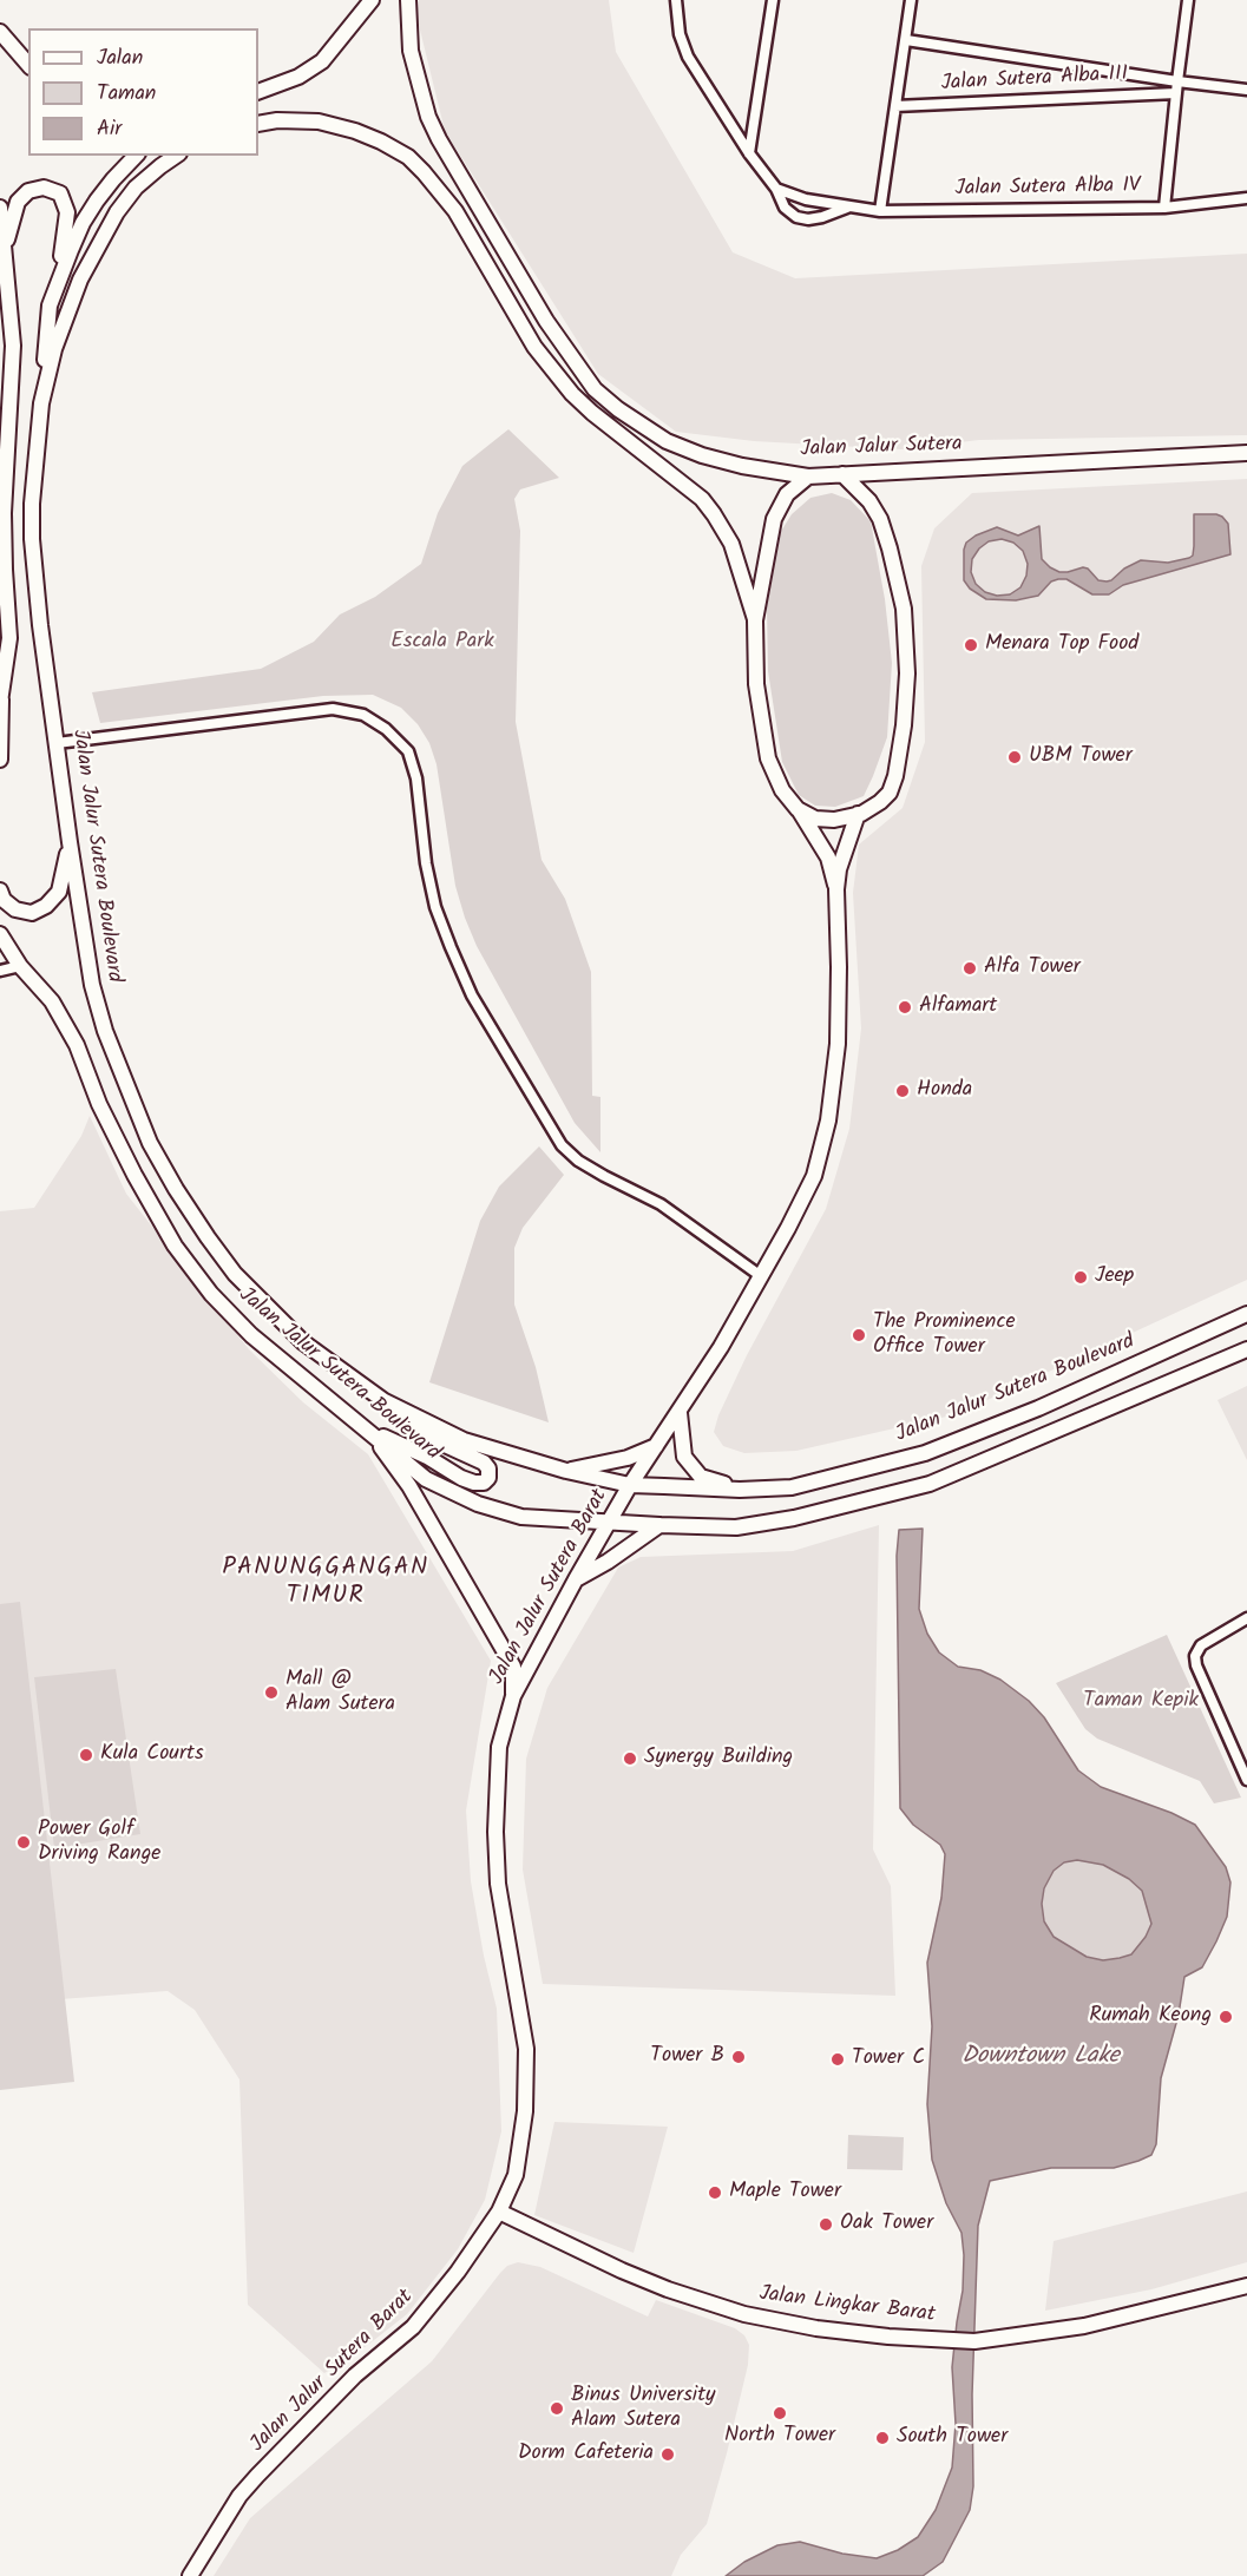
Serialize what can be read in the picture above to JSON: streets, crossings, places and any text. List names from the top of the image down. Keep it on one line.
{"streets":{"main road":["Jalan Jalur Sutera","Jalan Jalur Sutera Boulevard","Jalan Jalur Sutera Barat","Jalan Lingkar Barat"],"street":["Jalan Sutera Alba III","Jalan Sutera Alba IV"]},"crossings":[["Jalan Sutera Alba III","Jalan Sutera Alba IV"],["Jalan Jalur Sutera Boulevard","Jalan Jalur Sutera Barat"],["Jalan Jalur Sutera Barat","Jalan Lingkar Barat"]],"districts":["PANUNGGANGAN TIMUR"],"water":["Downtown Lake"],"parks":["Escala Park","Taman Kepik"],"places":["Menara Top Food","UBM Tower","Alfa Tower","Alfamart","Honda","Jeep","The Prominence Office Tower","Mall @ Alam Sutera","Kula Courts","Synergy Building","Power Golf Driving Range","Rumah Keong","Tower B","Tower C","Maple Tower","Oak Tower","Binus University Alam Sutera","North Tower","South Tower","Dorm Cafeteria"],"legend":["Jalan","Taman","Air"]}
